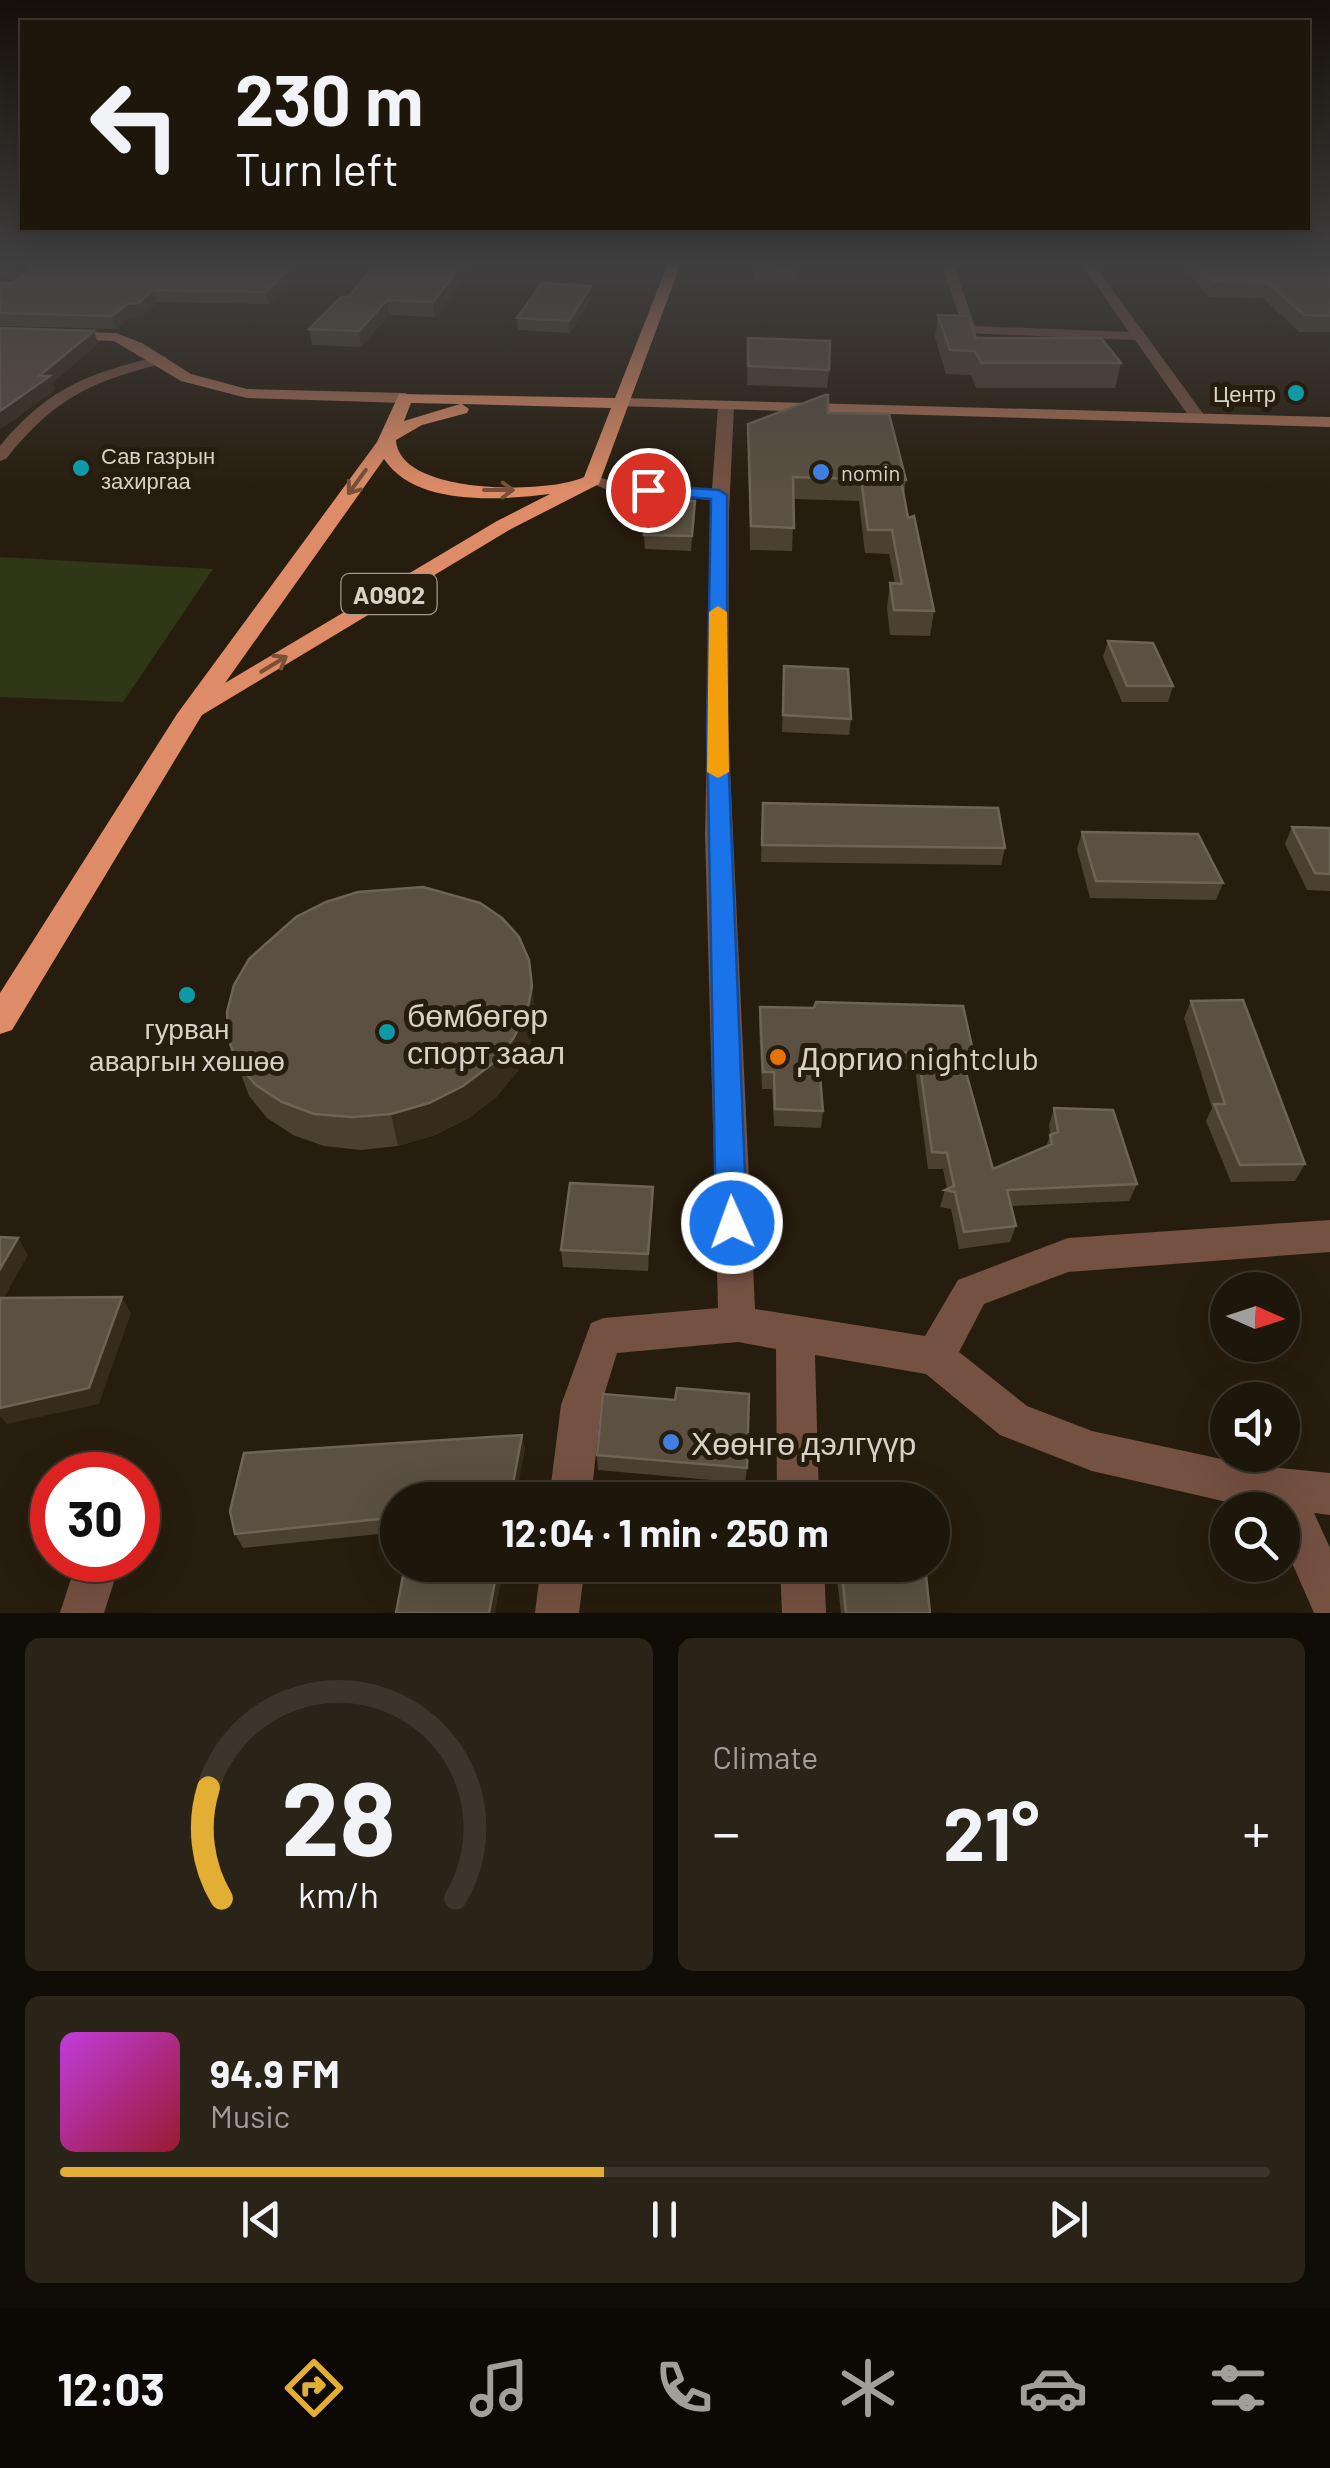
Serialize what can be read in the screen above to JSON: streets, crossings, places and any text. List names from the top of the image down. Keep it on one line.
{"streets":{"highway":["A0902"]},"places":["Центр","Сав газрын захиргаа","nomin","гурван аваргын хөшөө","бөмбөгөр спорт заал","Доргио nightclub","Хөөнгө дэлгүүр"],"north":"right","page":{"turn":["230 m","Turn left"],"limit":"30","trip":"12:04 · 1 min · 250 m","tile":"Climate","heat":["−","21°","+"],"song":["94.9 FM","Music"],"tabs":"12:03","gauge":["28","km/h"]}}
